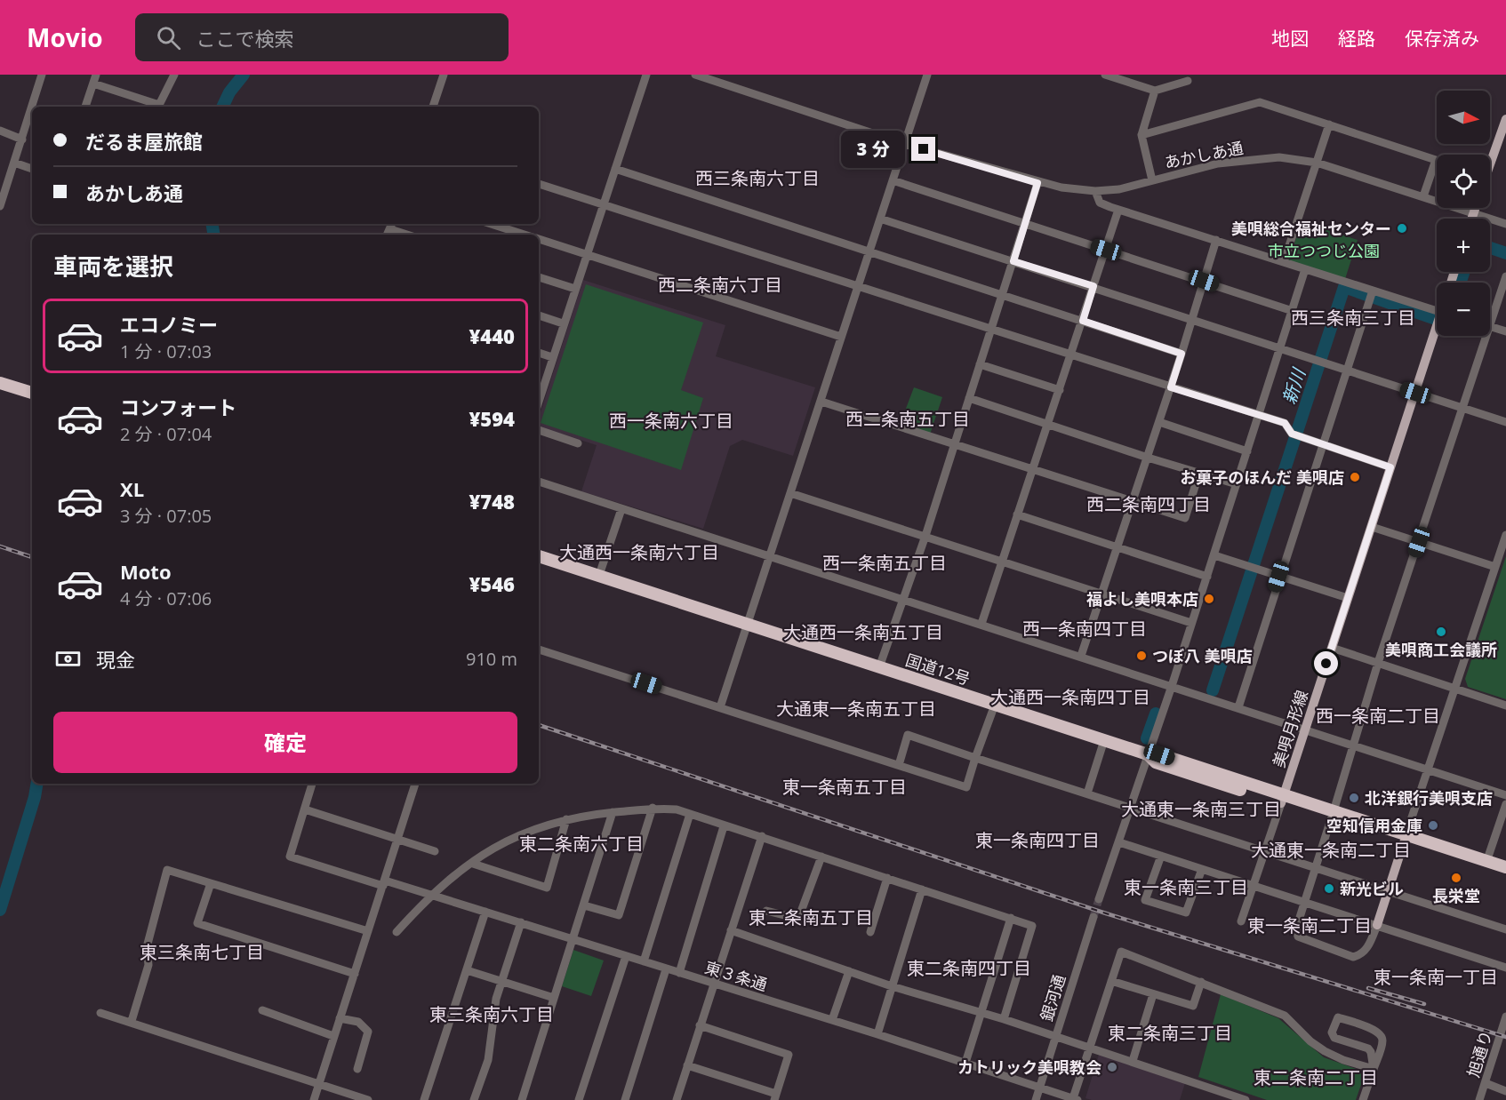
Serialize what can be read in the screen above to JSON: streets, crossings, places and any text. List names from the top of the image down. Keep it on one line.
{"streets":{"highway":["国道12号"],"main road":["美唄月形線"],"street":["あかしあ通","東３条通","銀河通","旭通り"]},"crossings":[["国道12号","美唄月形線"],["東３条通","銀河通"]],"districts":["西三条南六丁目","西二条南六丁目","西三条南三丁目","西二条南五丁目","西一条南六丁目","西二条南四丁目","大通西一条南六丁目","西一条南五丁目","西一条南四丁目","大通西一条南五丁目","大通西一条南四丁目","大通東一条南五丁目","西一条南二丁目","東一条南五丁目","大通東一条南三丁目","東一条南四丁目","東二条南六丁目","大通東一条南二丁目","東一条南三丁目","東二条南五丁目","東一条南二丁目","東三条南七丁目","東二条南四丁目","東一条南一丁目","東三条南六丁目","東二条南三丁目","東二条南二丁目"],"water":["新川"],"parks":["市立つつじ公園"],"places":["美唄総合福祉センター","お菓子のほんだ 美唄店","福よし美唄本店","美唄商工会議所","つぼ八 美唄店","北洋銀行美唄支店","空知信用金庫","長栄堂","新光ビル","カトリック美唄教会"],"north":"right","page":{"header":"Movio","search":"ここで検索","nav":["地図","経路","保存済み"],"map_buttons":["+","−"],"banner":["だるま屋旅館","あかしあ通"],"bubble":"3 分","heading":"車両を選択","list":[{"name":"エコノミー","note":"1 分 · 07:03","value":"¥440"},{"name":"コンフォート","note":"2 分 · 07:04","value":"¥594"},{"name":"XL","note":"3 分 · 07:05","value":"¥748"},{"name":"Moto","note":"4 分 · 07:06","value":"¥546"}],"pay":["現金","910 m"],"buttons":"確定"}}
